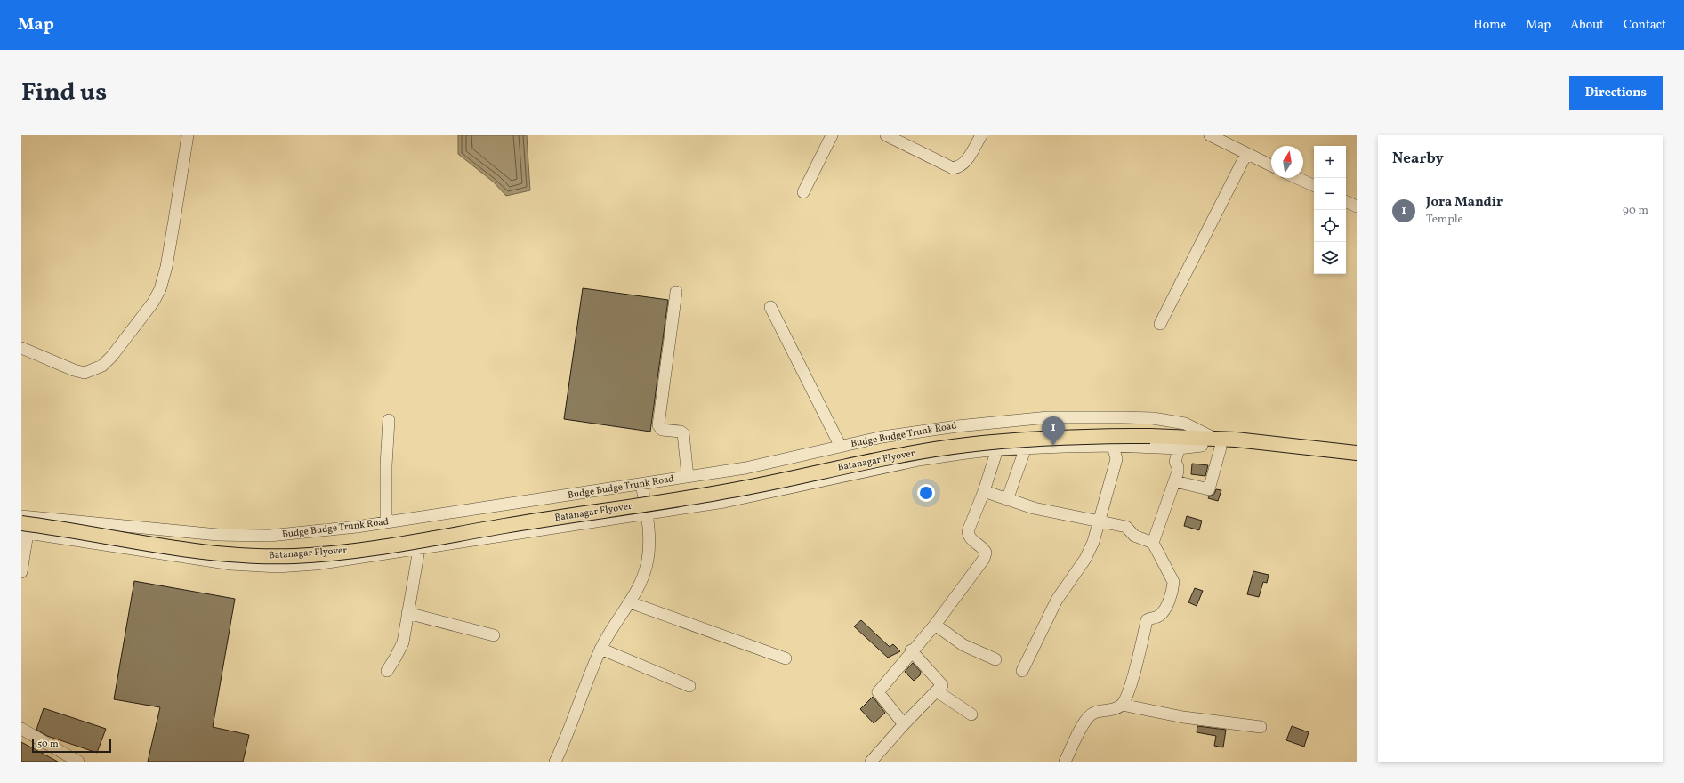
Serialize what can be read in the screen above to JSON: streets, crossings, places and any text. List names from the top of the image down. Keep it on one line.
{"streets":{"main road":["Batanagar Flyover"],"street":["Budge Budge Trunk Road"]},"scale_bar":"50 m","north":"top","page":{"header":"Map","nav":["Home","Map","About","Contact"],"title":"Find us","buttons":"Directions","heading":"Nearby","map_buttons":["+","−"],"list":[{"mark":"1","name":"Jora Mandir","note":"Temple","value":"90 m"}],"pins":"1","scale":"50 m"}}
